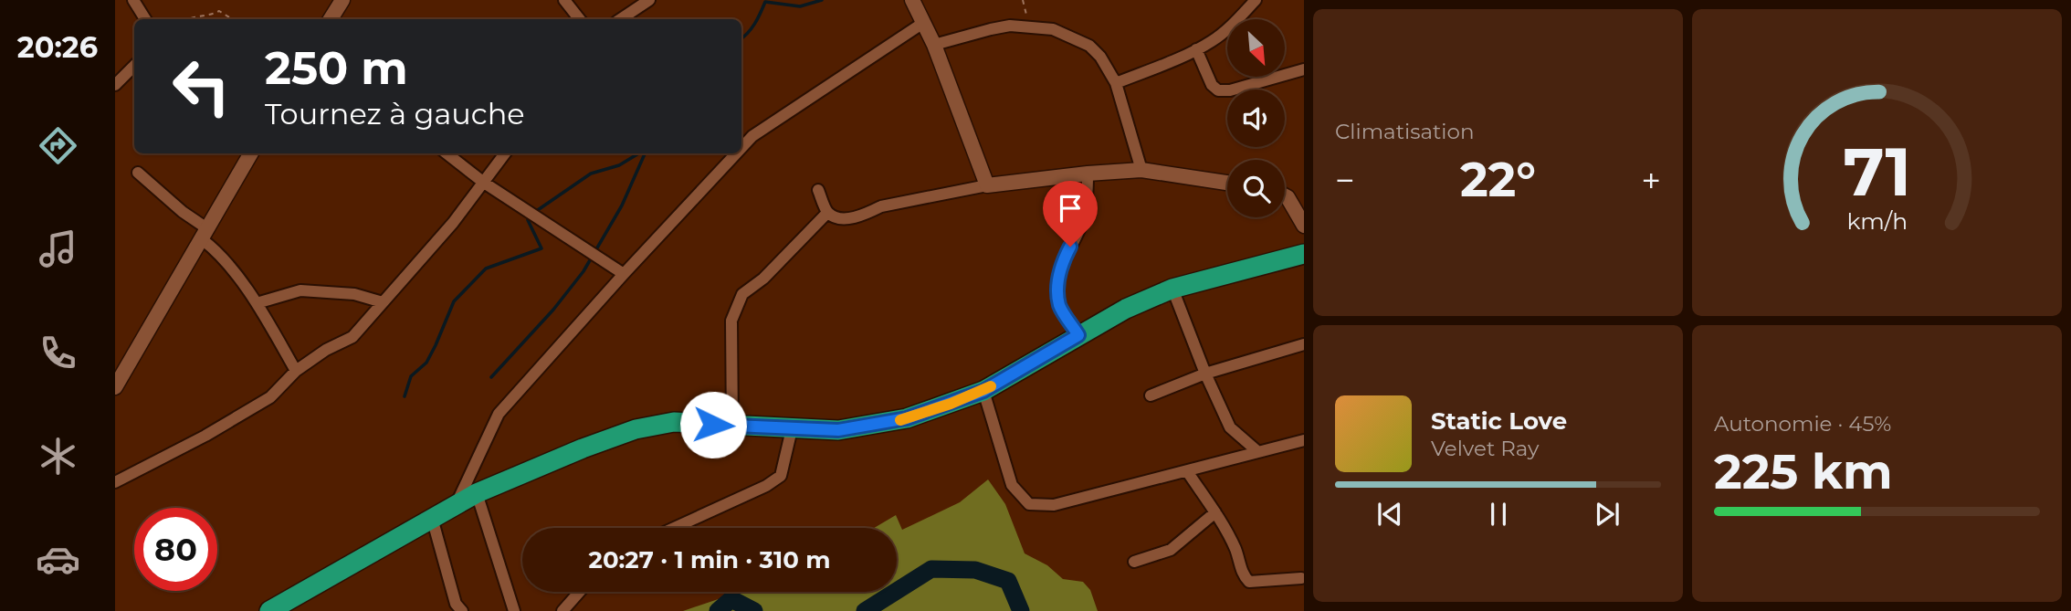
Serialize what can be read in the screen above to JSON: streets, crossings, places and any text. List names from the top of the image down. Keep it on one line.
{"north":"bottom right","page":{"tabs":"20:26","tile":["Climatisation",["Autonomie · 45%","225 km"]],"turn":["250 m","Tournez à gauche"],"heat":["−","22°","+"],"song":["Static Love","Velvet Ray"],"limit":"80","trip":"20:27 · 1 min · 310 m","gauge":["71","km/h"]}}
